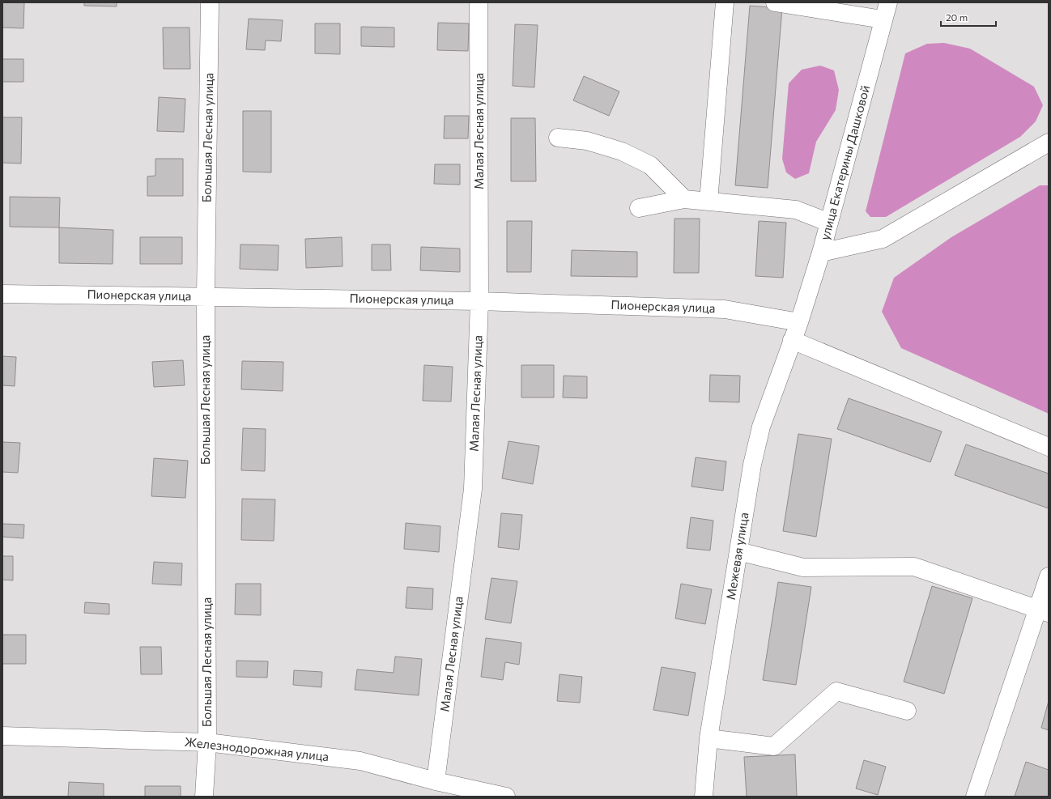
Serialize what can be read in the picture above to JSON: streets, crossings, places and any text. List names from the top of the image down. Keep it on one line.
{"streets":{"street":["Малая Лесная улица","Большая Лесная улица","улица Екатерины Дашковой","Пионерская улица","Межевая улица","Железнодорожная улица"]},"crossings":[["Малая Лесная улица","Пионерская улица"],["Малая Лесная улица","Железнодорожная улица"],["Большая Лесная улица","Пионерская улица"],["Большая Лесная улица","Железнодорожная улица"],["улица Екатерины Дашковой","Пионерская улица"],["улица Екатерины Дашковой","Межевая улица"],["Пионерская улица","Межевая улица"]],"scale_bar":"20 m"}
